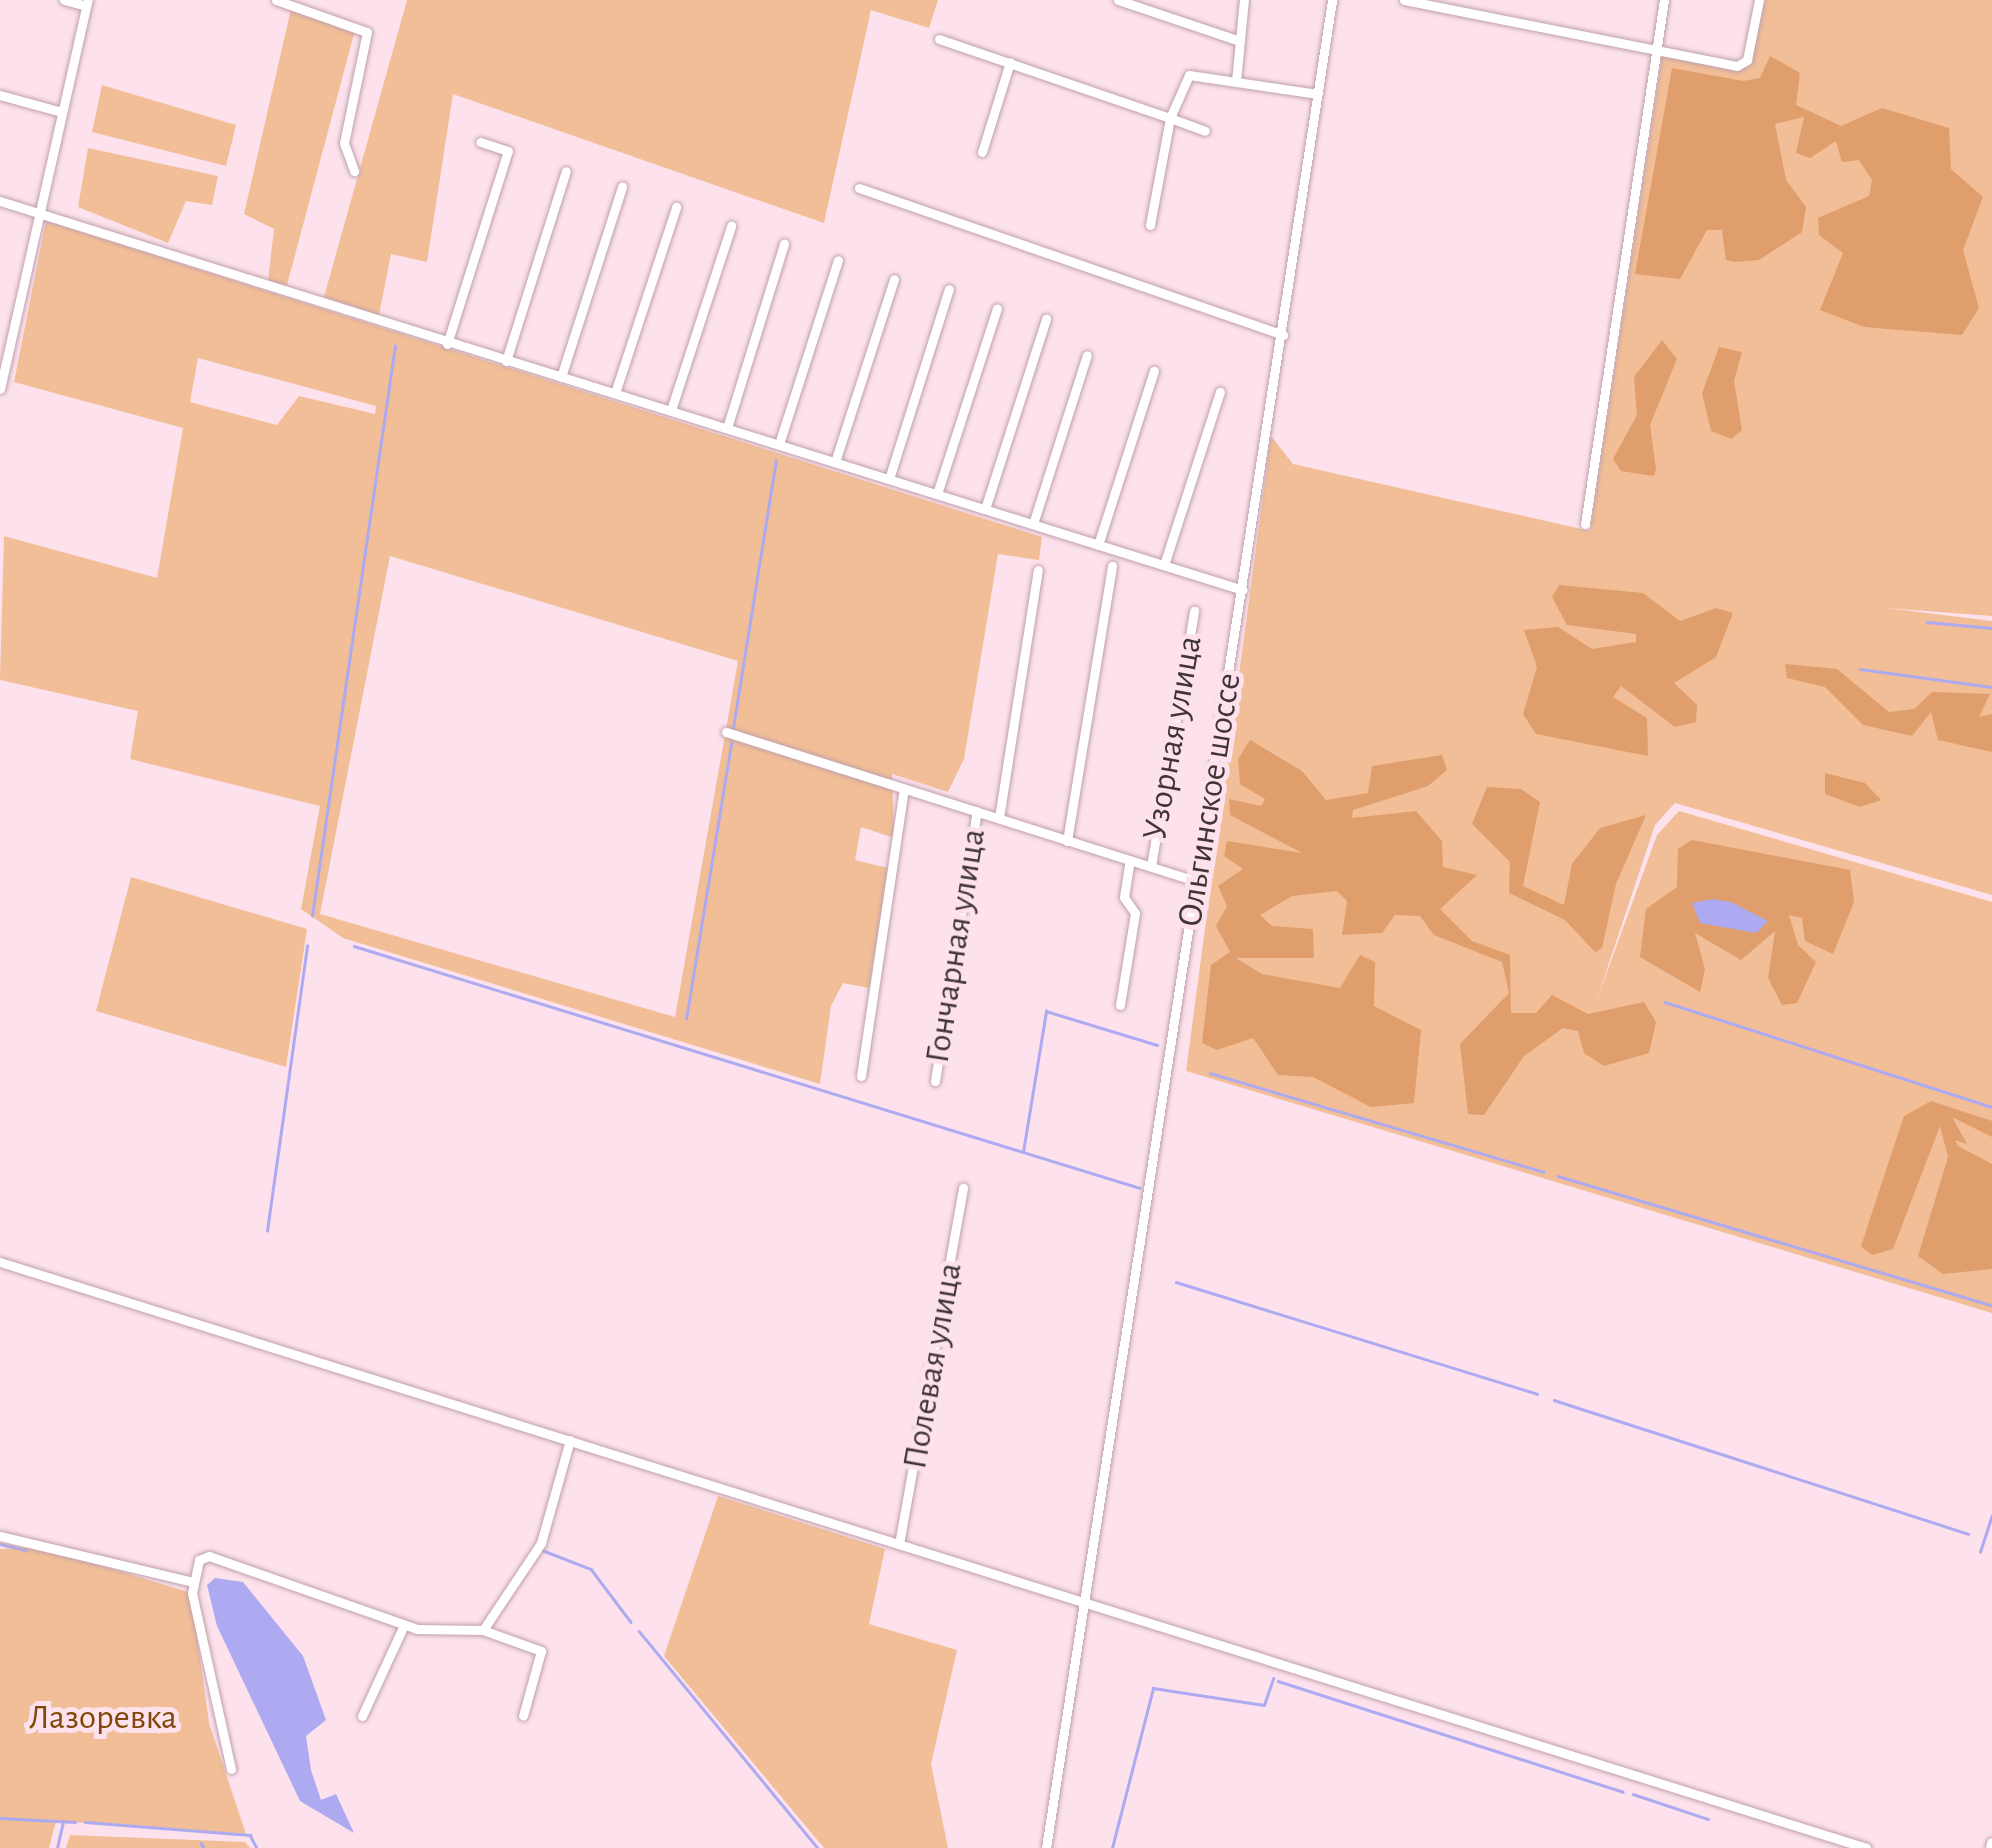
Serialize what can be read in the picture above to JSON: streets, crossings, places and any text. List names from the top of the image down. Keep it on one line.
{"streets":{"street":["Узорная улица","Ольгинское шоссе","Гончарная улица","Полевая улица"]},"parks":["Лазоревка"]}
